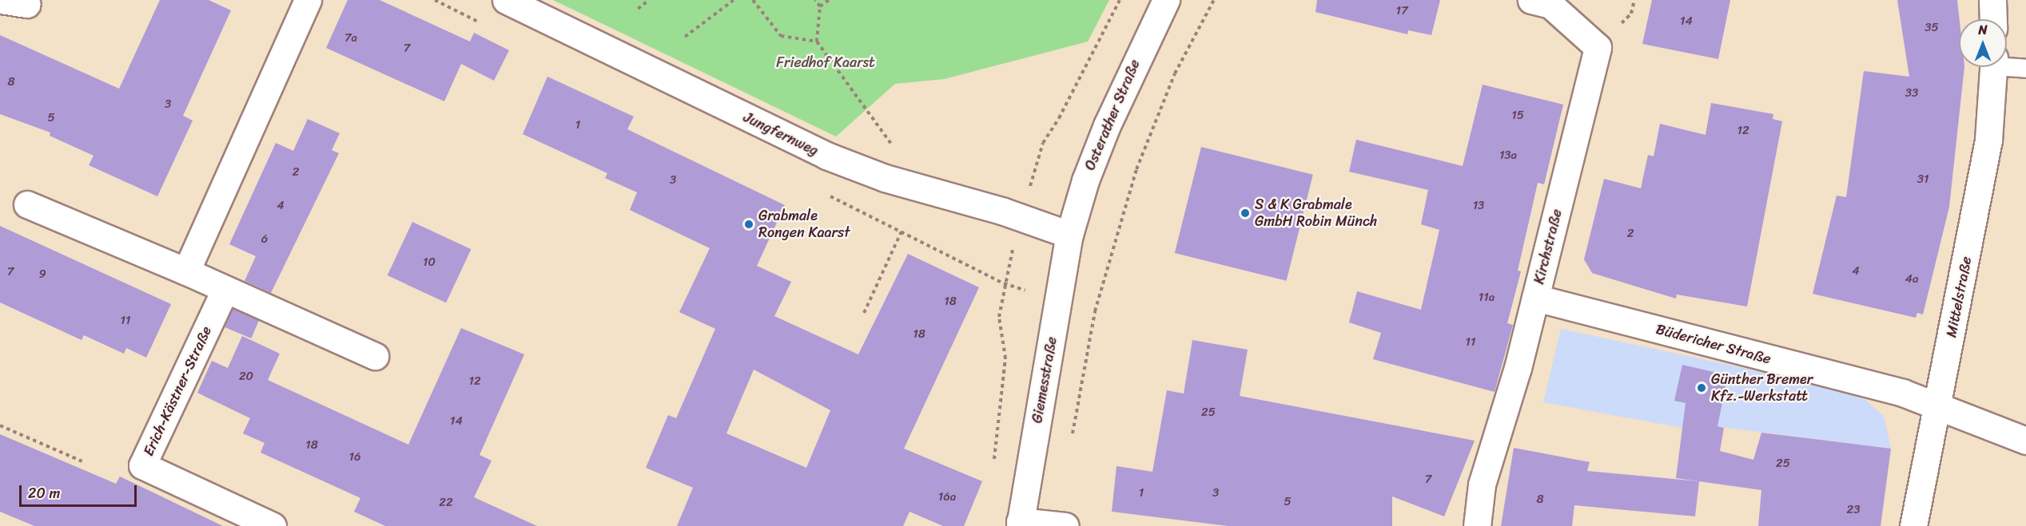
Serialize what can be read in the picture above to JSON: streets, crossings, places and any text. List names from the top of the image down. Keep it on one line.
{"streets":{"street":["Osterather Straße","Jungfernweg","Kirchstraße","Mittelstraße","Büdericher Straße","Giemesstraße","Erich-Kästner-Straße"]},"crossings":[["Osterather Straße","Jungfernweg"],["Osterather Straße","Giemesstraße"],["Jungfernweg","Giemesstraße"],["Kirchstraße","Büdericher Straße"],["Mittelstraße","Büdericher Straße"]],"parks":["Friedhof Kaarst"],"places":["S & K Grabmale GmbH Robin Münch","Grabmale Rongen Kaarst","Günther Bremer Kfz.-Werkstatt"],"house_numbers":["17","14","35","7a","7","8","33","3","15","5","1","12","13a","2","31","3","4","13","2","6","10","4","7","9","4a","11a","18","11","18","11","20","12","25","14","18","16","25","7","1","3","16a","8","5","22","23"],"scale_bar":"20 m","north":"top"}
